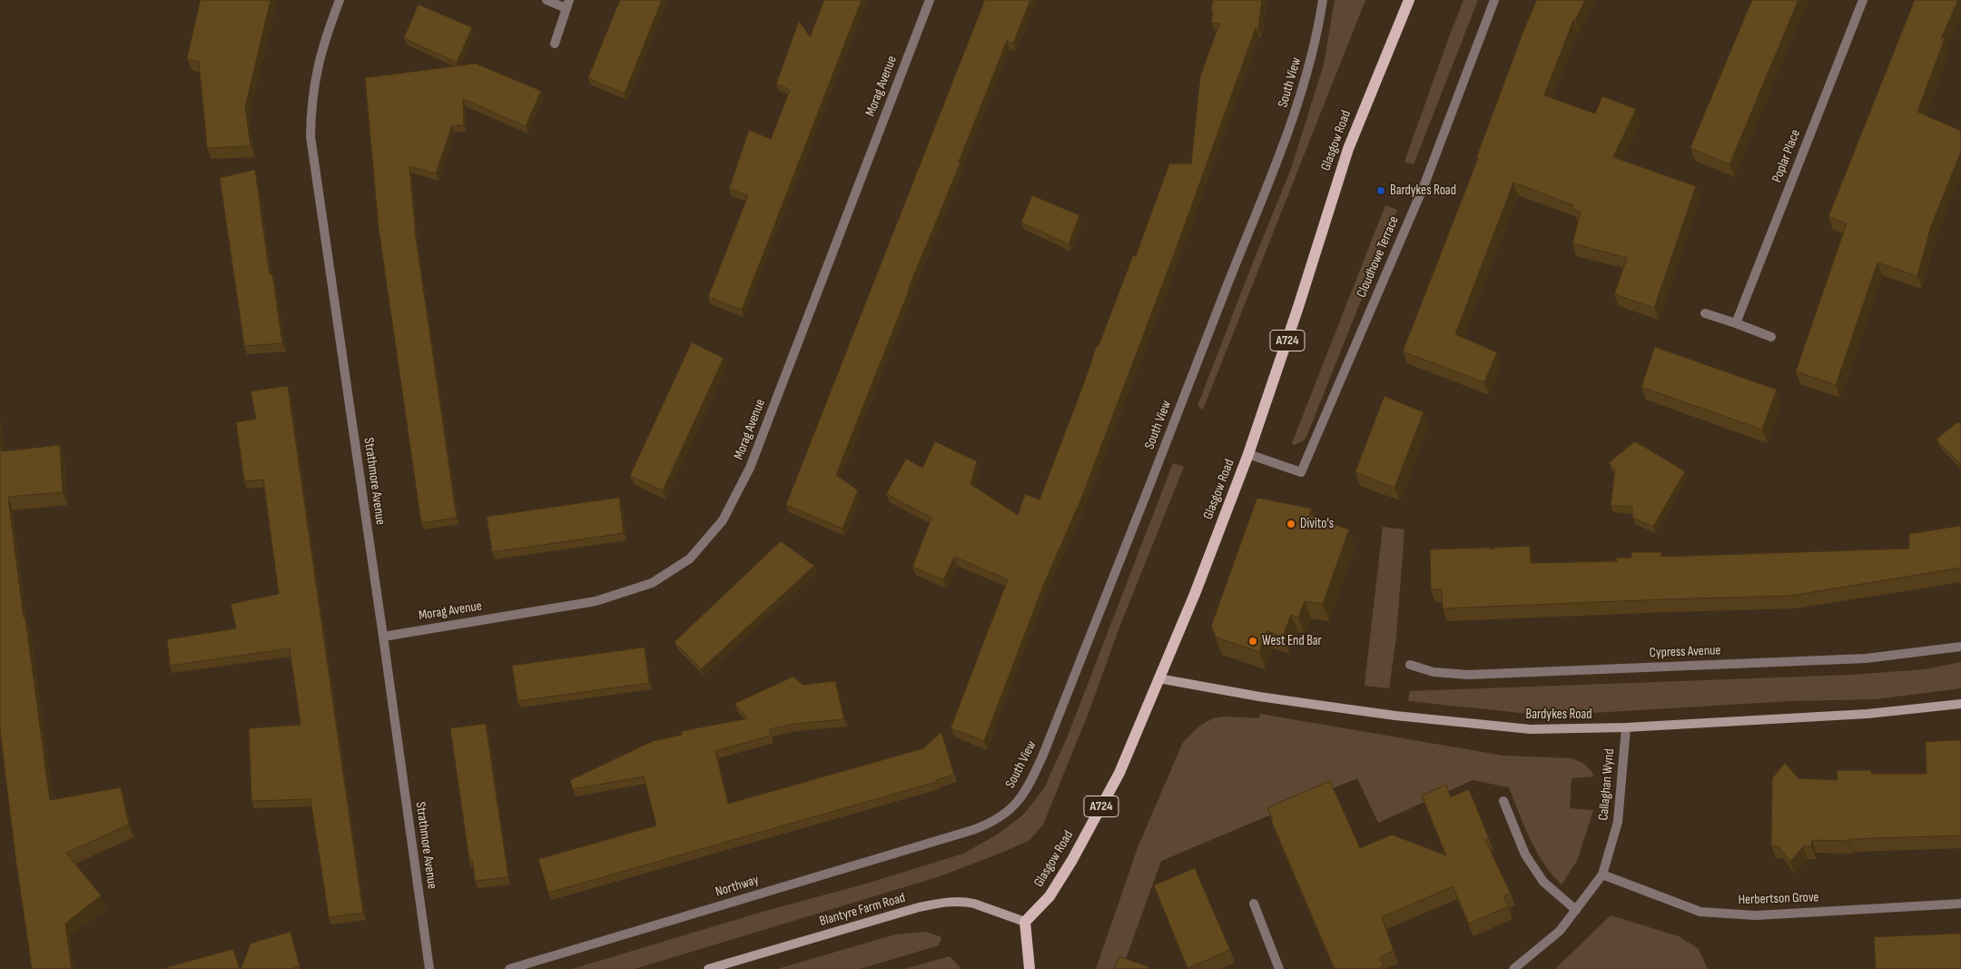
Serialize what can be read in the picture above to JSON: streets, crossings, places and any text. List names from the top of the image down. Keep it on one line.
{"streets":{"main road":["Glasgow Road","A724","Bardykes Road","Blantyre Farm Road"],"street":["South View","Morag Avenue","Poplar Place","Cloudhowe Terrace","Strathmore Avenue","Cypress Avenue","Callaghan Wynd","Northway","Herbertson Grove"]},"crossings":[["South View","Northway"],["Morag Avenue","Strathmore Avenue"],["Glasgow Road","Cloudhowe Terrace"],["Glasgow Road","Bardykes Road"],["Glasgow Road","Blantyre Farm Road"],["Bardykes Road","Callaghan Wynd"],["Callaghan Wynd","Herbertson Grove"]],"places":["Bardykes Road","Divito's","West End Bar"]}
